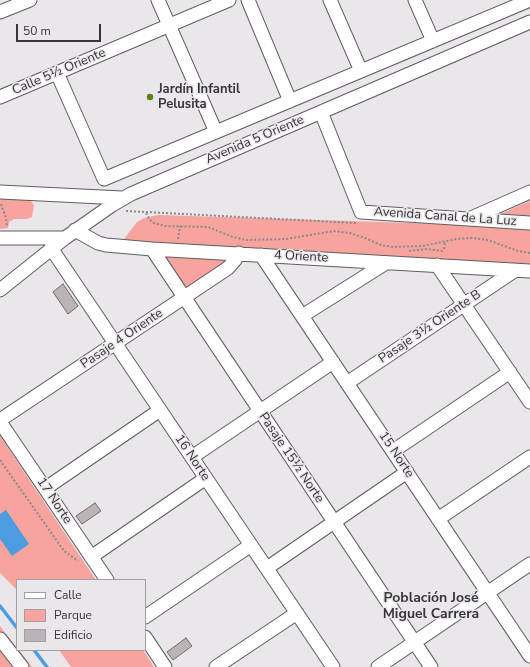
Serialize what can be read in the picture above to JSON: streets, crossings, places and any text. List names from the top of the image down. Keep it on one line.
{"streets":{"street":["Calle 5½ Oriente","Avenida 5 Oriente","Avenida Canal de La Luz","4 Oriente","Pasaje 3½ Oriente B","Pasaje 4 Oriente","15 Norte","16 Norte","Pasaje 15½ Norte","17 Norte"]},"crossings":[["Avenida 5 Oriente","4 Oriente"],["Avenida 5 Oriente","16 Norte"],["4 Oriente","Pasaje 3½ Oriente B"],["4 Oriente","Pasaje 4 Oriente"],["4 Oriente","15 Norte"],["4 Oriente","Pasaje 15½ Norte"],["Pasaje 3½ Oriente B","15 Norte"],["Pasaje 4 Oriente","16 Norte"],["Pasaje 4 Oriente","Pasaje 15½ Norte"],["Pasaje 4 Oriente","17 Norte"]],"districts":["Población José Miguel Carrera"],"places":["Jardín Infantil Pelusita"],"legend":["Calle","Parque","Edificio"],"scale_bar":"50 m"}
